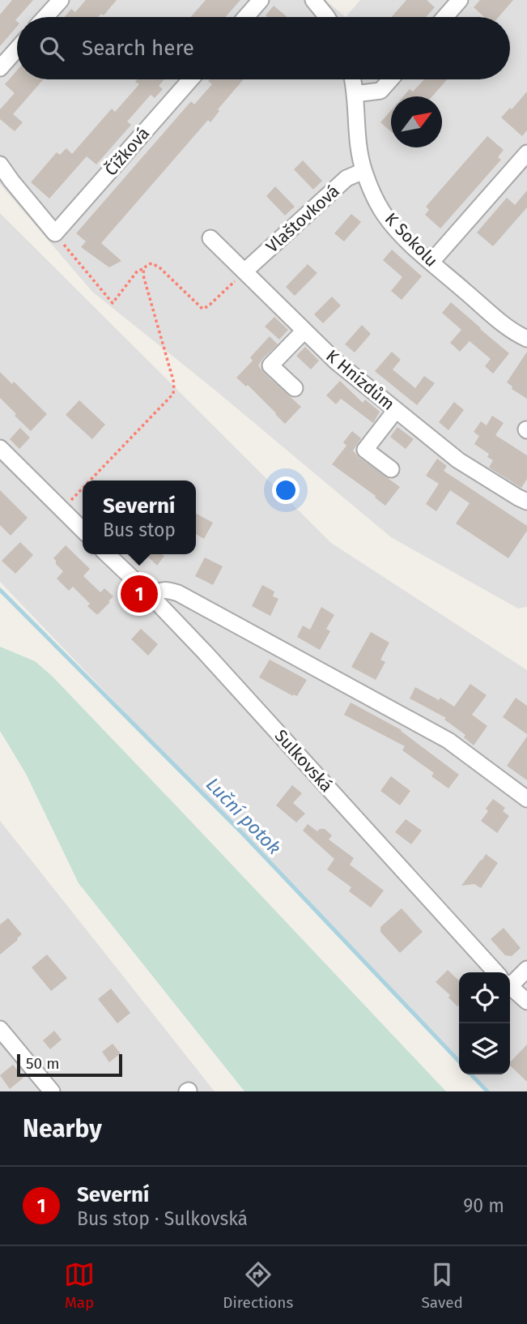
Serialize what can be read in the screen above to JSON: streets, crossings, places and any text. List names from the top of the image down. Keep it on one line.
{"streets":{"street":["Čížková","Vlaštovková","K Sokolu","K Hnízdům","Sulkovská"]},"crossings":[["Vlaštovková","K Sokolu"],["Vlaštovková","K Hnízdům"]],"water":["Luční potok"],"scale_bar":"50 m","north":"top right","page":{"search":"Search here","popup":["Severní","Bus stop"],"pins":"1","scale":"50 m","heading":"Nearby","list":[{"mark":"1","name":"Severní","note":"Bus stop · Sulkovská","value":"90 m"}],"nav":["Map","Directions","Saved"]}}
